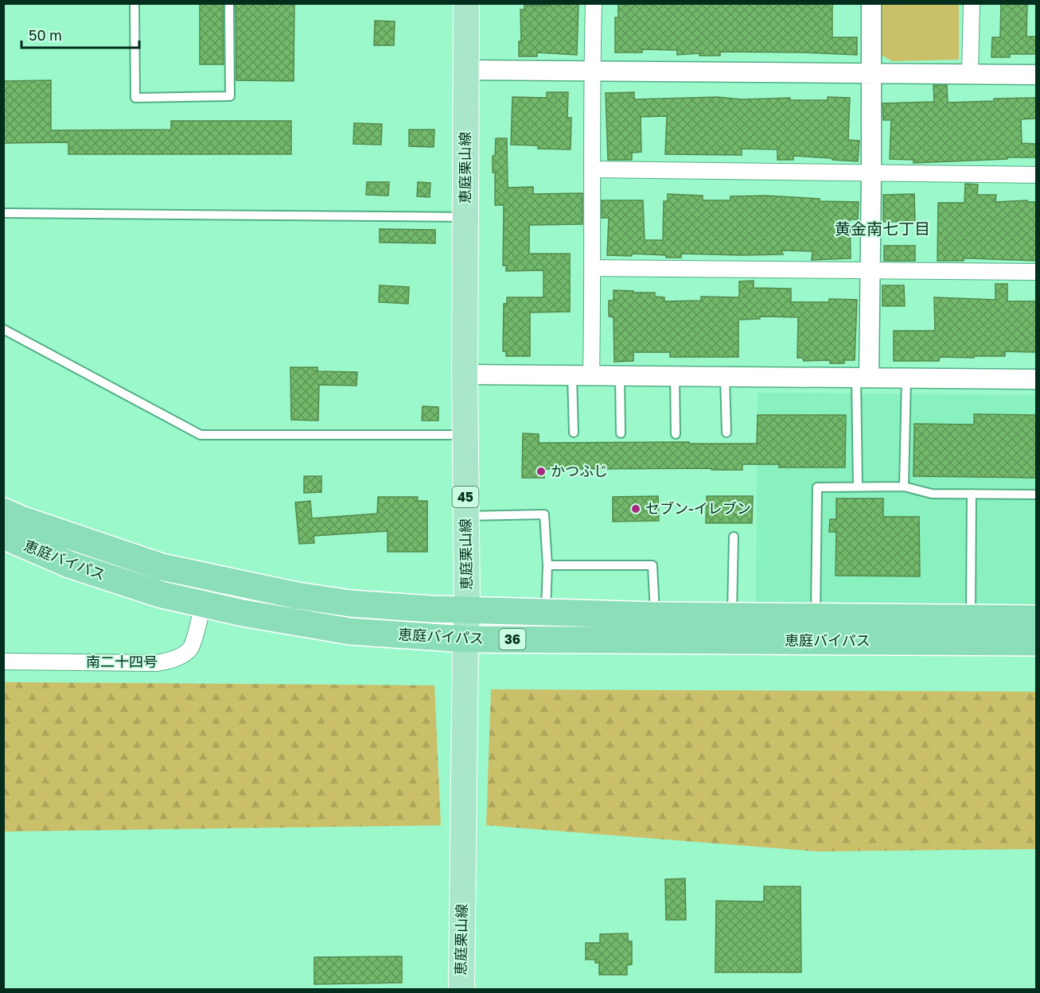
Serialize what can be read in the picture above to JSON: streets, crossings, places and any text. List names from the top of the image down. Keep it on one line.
{"streets":{"highway":["恵庭バイパス","36"],"main road":["恵庭栗山線","45"],"street":["南二十四号"]},"crossings":[["恵庭栗山線","恵庭バイパス"],["恵庭バイパス","南二十四号"]],"districts":["黄金南七丁目"],"places":["かつふじ","セブン-イレブン"],"scale_bar":"50 m"}
